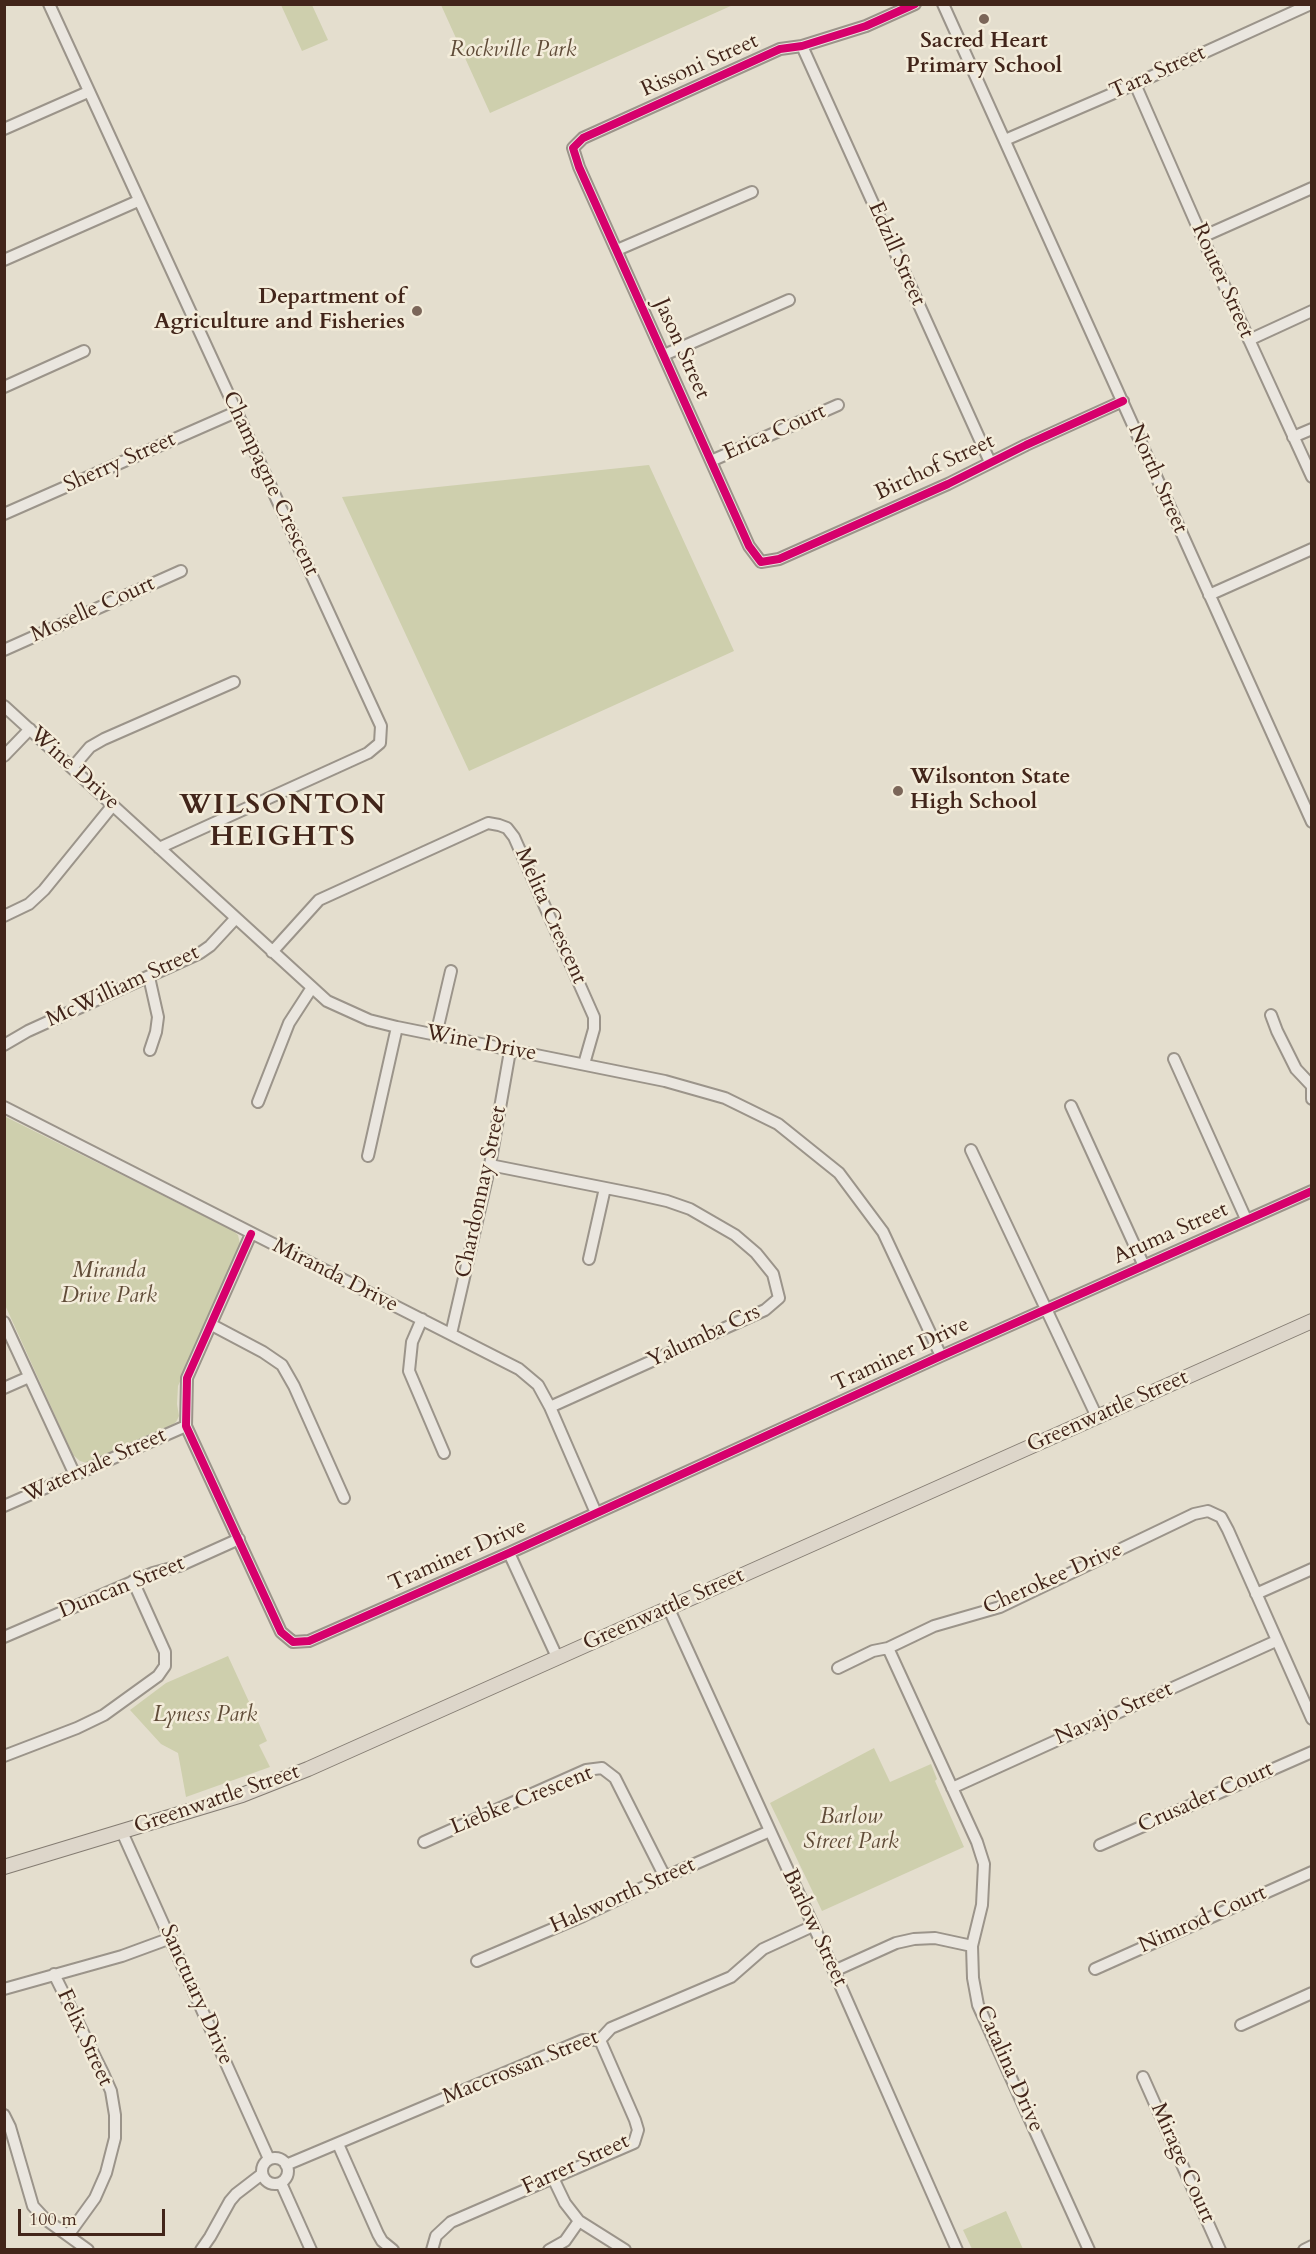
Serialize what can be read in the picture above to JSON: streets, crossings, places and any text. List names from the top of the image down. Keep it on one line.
{"streets":{"main road":["Greenwattle Street"],"street":["Rissoni Street","Tara Street","Edzill Street","Router Street","Jason Street","Erica Court","Sherry Street","Birchof Street","North Street","Champagne Crescent","Moselle Court","Wine Drive","Melita Crescent","McWilliam Street","Chardonnay Street","Aruma Street","Miranda Drive","Yalumba Crs","Traminer Drive","Watervale Street","Cherokee Drive","Duncan Street","Navajo Street","Crusader Court","Liebke Crescent","Halsworth Street","Nimrod Court","Barlow Street","Sanctuary Drive","Felix Street","Maccrossan Street","Catalina Drive","Mirage Court","Farrer Street"]},"crossings":[["Rissoni Street","Edzill Street"],["Rissoni Street","Jason Street"],["Tara Street","Router Street"],["Tara Street","North Street"],["Edzill Street","Birchof Street"],["Jason Street","Erica Court"],["Jason Street","Birchof Street"],["Sherry Street","Champagne Crescent"],["Birchof Street","North Street"],["Champagne Crescent","Wine Drive"],["Wine Drive","Melita Crescent"],["Wine Drive","McWilliam Street"],["Wine Drive","Chardonnay Street"],["Wine Drive","Traminer Drive"],["Chardonnay Street","Miranda Drive"],["Chardonnay Street","Yalumba Crs"],["Aruma Street","Traminer Drive"],["Miranda Drive","Yalumba Crs"],["Miranda Drive","Traminer Drive"],["Traminer Drive","Watervale Street"],["Traminer Drive","Duncan Street"],["Greenwattle Street","Barlow Street"],["Greenwattle Street","Sanctuary Drive"],["Cherokee Drive","Catalina Drive"],["Navajo Street","Catalina Drive"],["Liebke Crescent","Halsworth Street"],["Halsworth Street","Barlow Street"],["Barlow Street","Maccrossan Street"],["Sanctuary Drive","Maccrossan Street"],["Maccrossan Street","Farrer Street"]],"districts":["WILSONTON HEIGHTS"],"parks":["Rockville Park","Miranda Drive Park","Lyness Park","Barlow Street Park"],"places":["Sacred Heart Primary School","Department of Agriculture and Fisheries","Wilsonton State High School"],"scale_bar":"100 m"}
